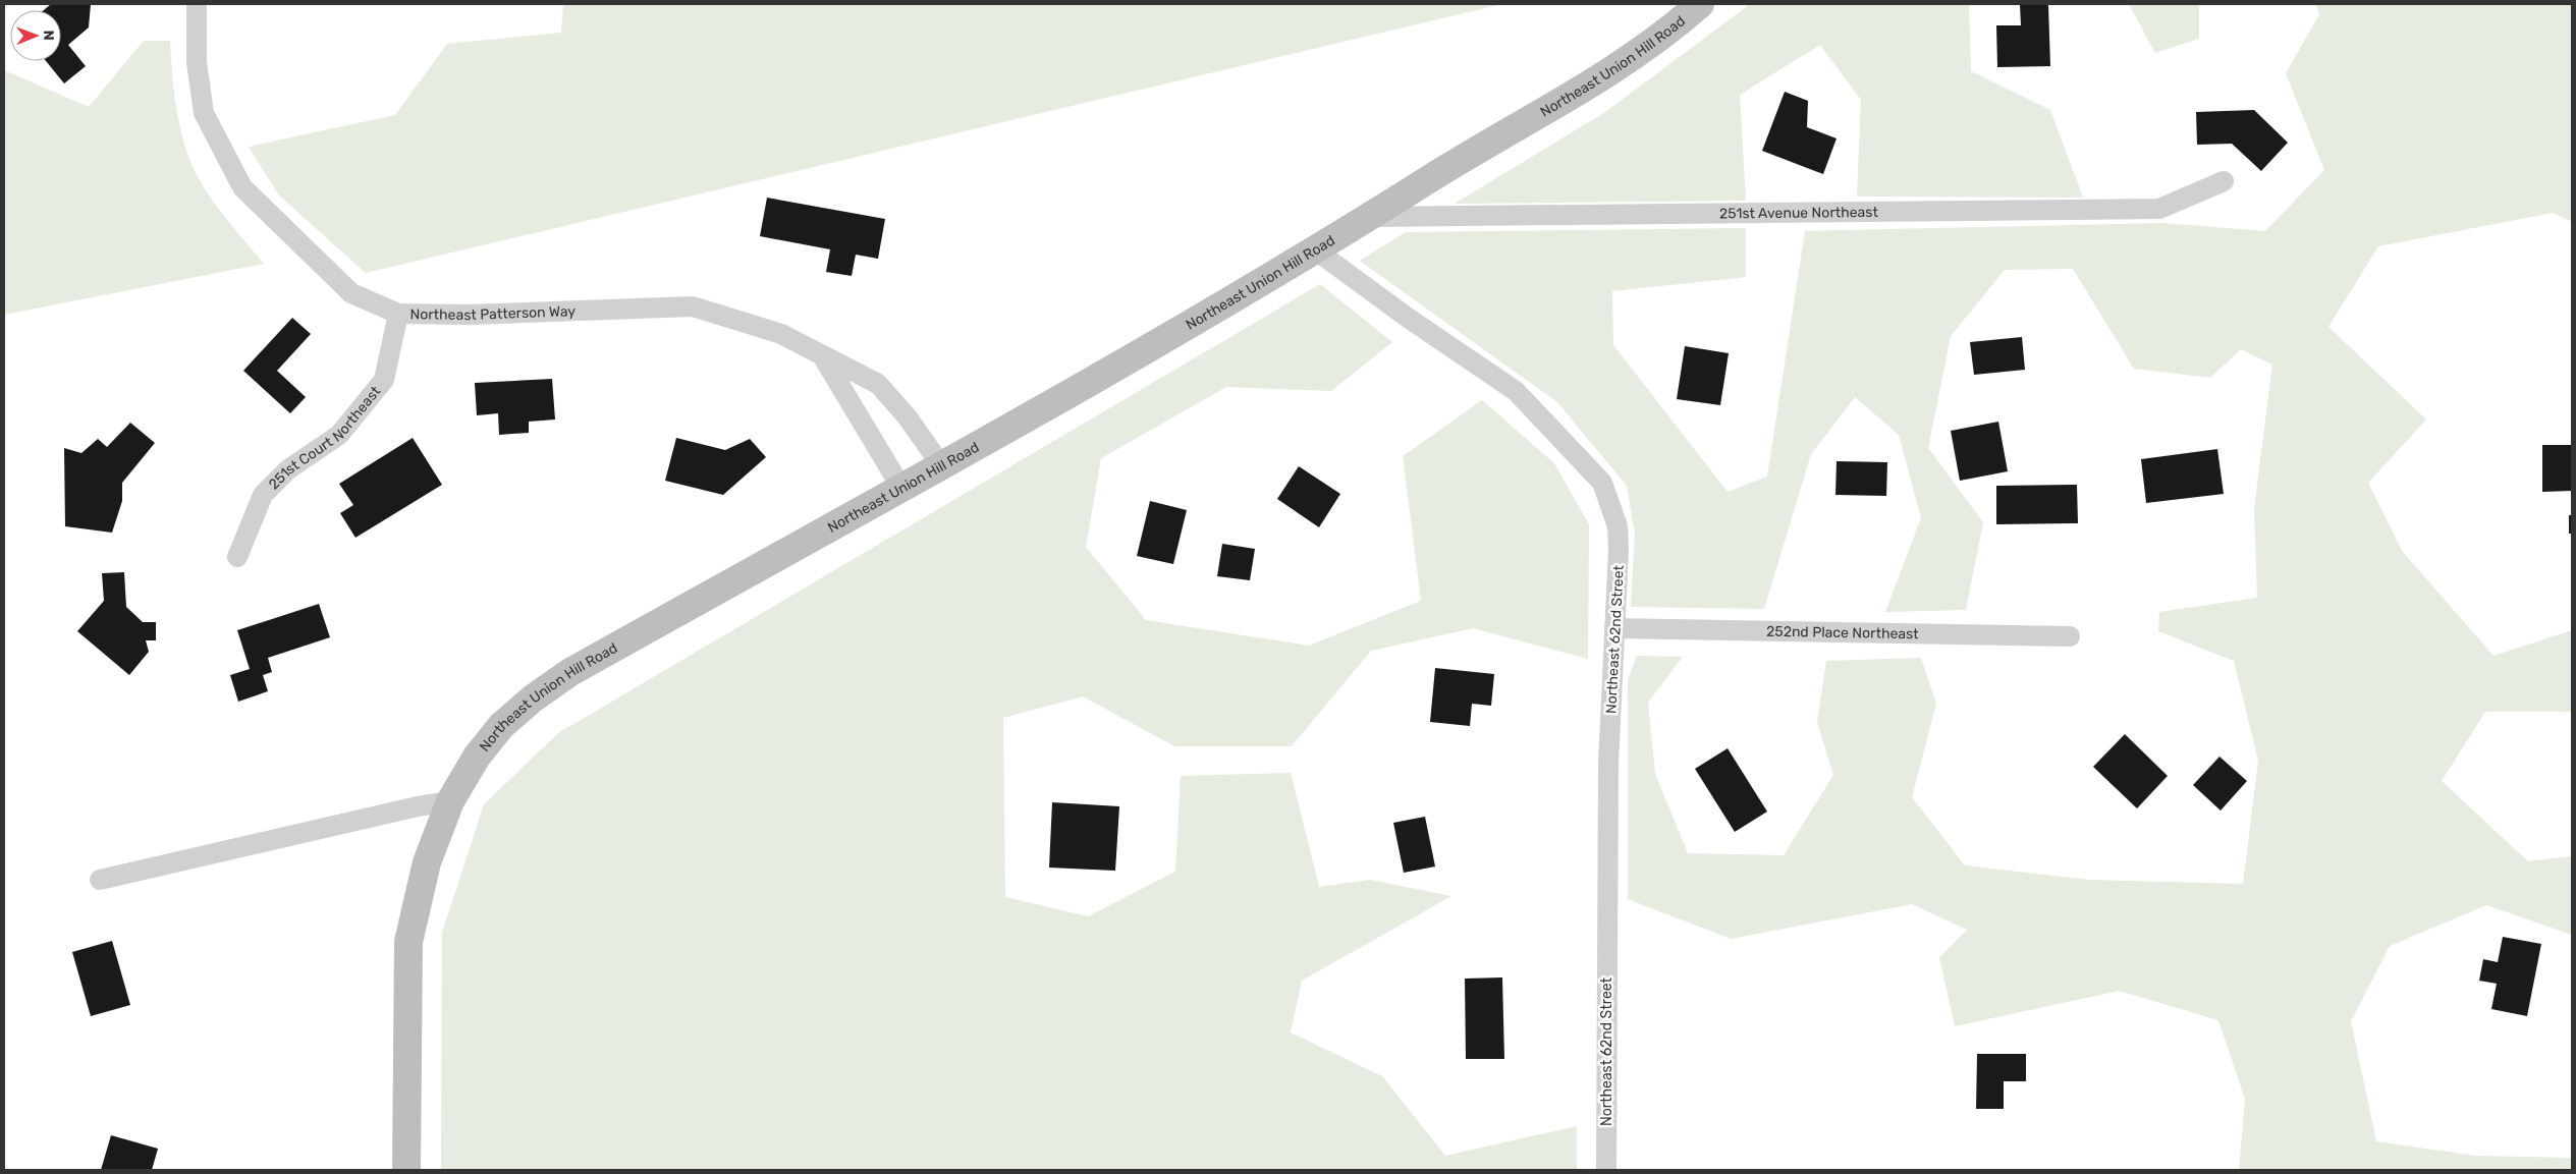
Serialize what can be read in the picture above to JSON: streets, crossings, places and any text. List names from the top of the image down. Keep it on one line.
{"streets":{"street":["Northeast Union Hill Road","251st Avenue Northeast","Northeast Patterson Way","251st Court Northeast","252nd Place Northeast","Northeast 62nd Street"]},"crossings":[["Northeast Union Hill Road","251st Avenue Northeast"],["Northeast Union Hill Road","Northeast Patterson Way"],["Northeast Union Hill Road","Northeast 62nd Street"],["Northeast Patterson Way","251st Court Northeast"],["252nd Place Northeast","Northeast 62nd Street"]],"north":"right"}
